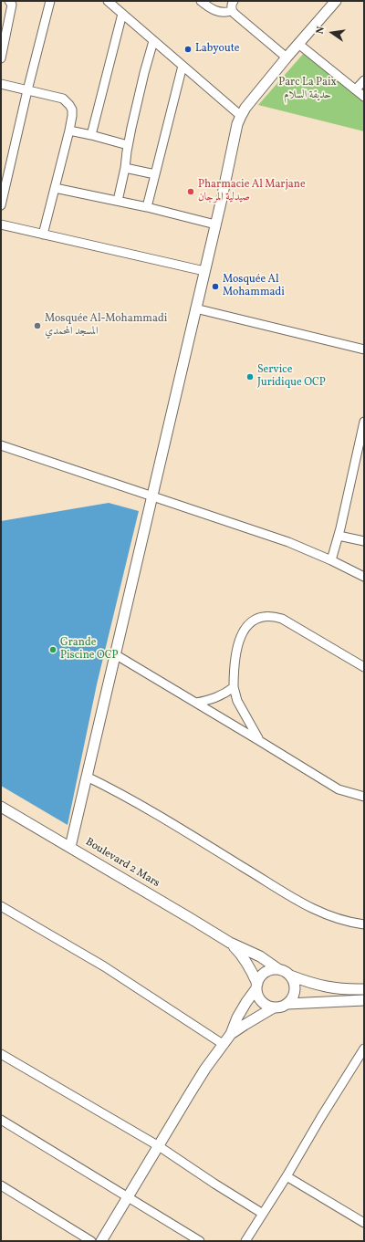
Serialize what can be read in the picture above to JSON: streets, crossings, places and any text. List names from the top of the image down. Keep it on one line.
{"streets":{"street":["Boulevard 2 Mars"]},"parks":["Parc La Paix حديقة السلام"],"places":["Labyoute","Pharmacie Al Marjane صيدلية المرجان","Mosquée Al Mohammadi","Mosquée Al-Mohammadi المسجد المحمدي","Service Juridique OCP","Grande Piscine OCP"],"north":"left"}
